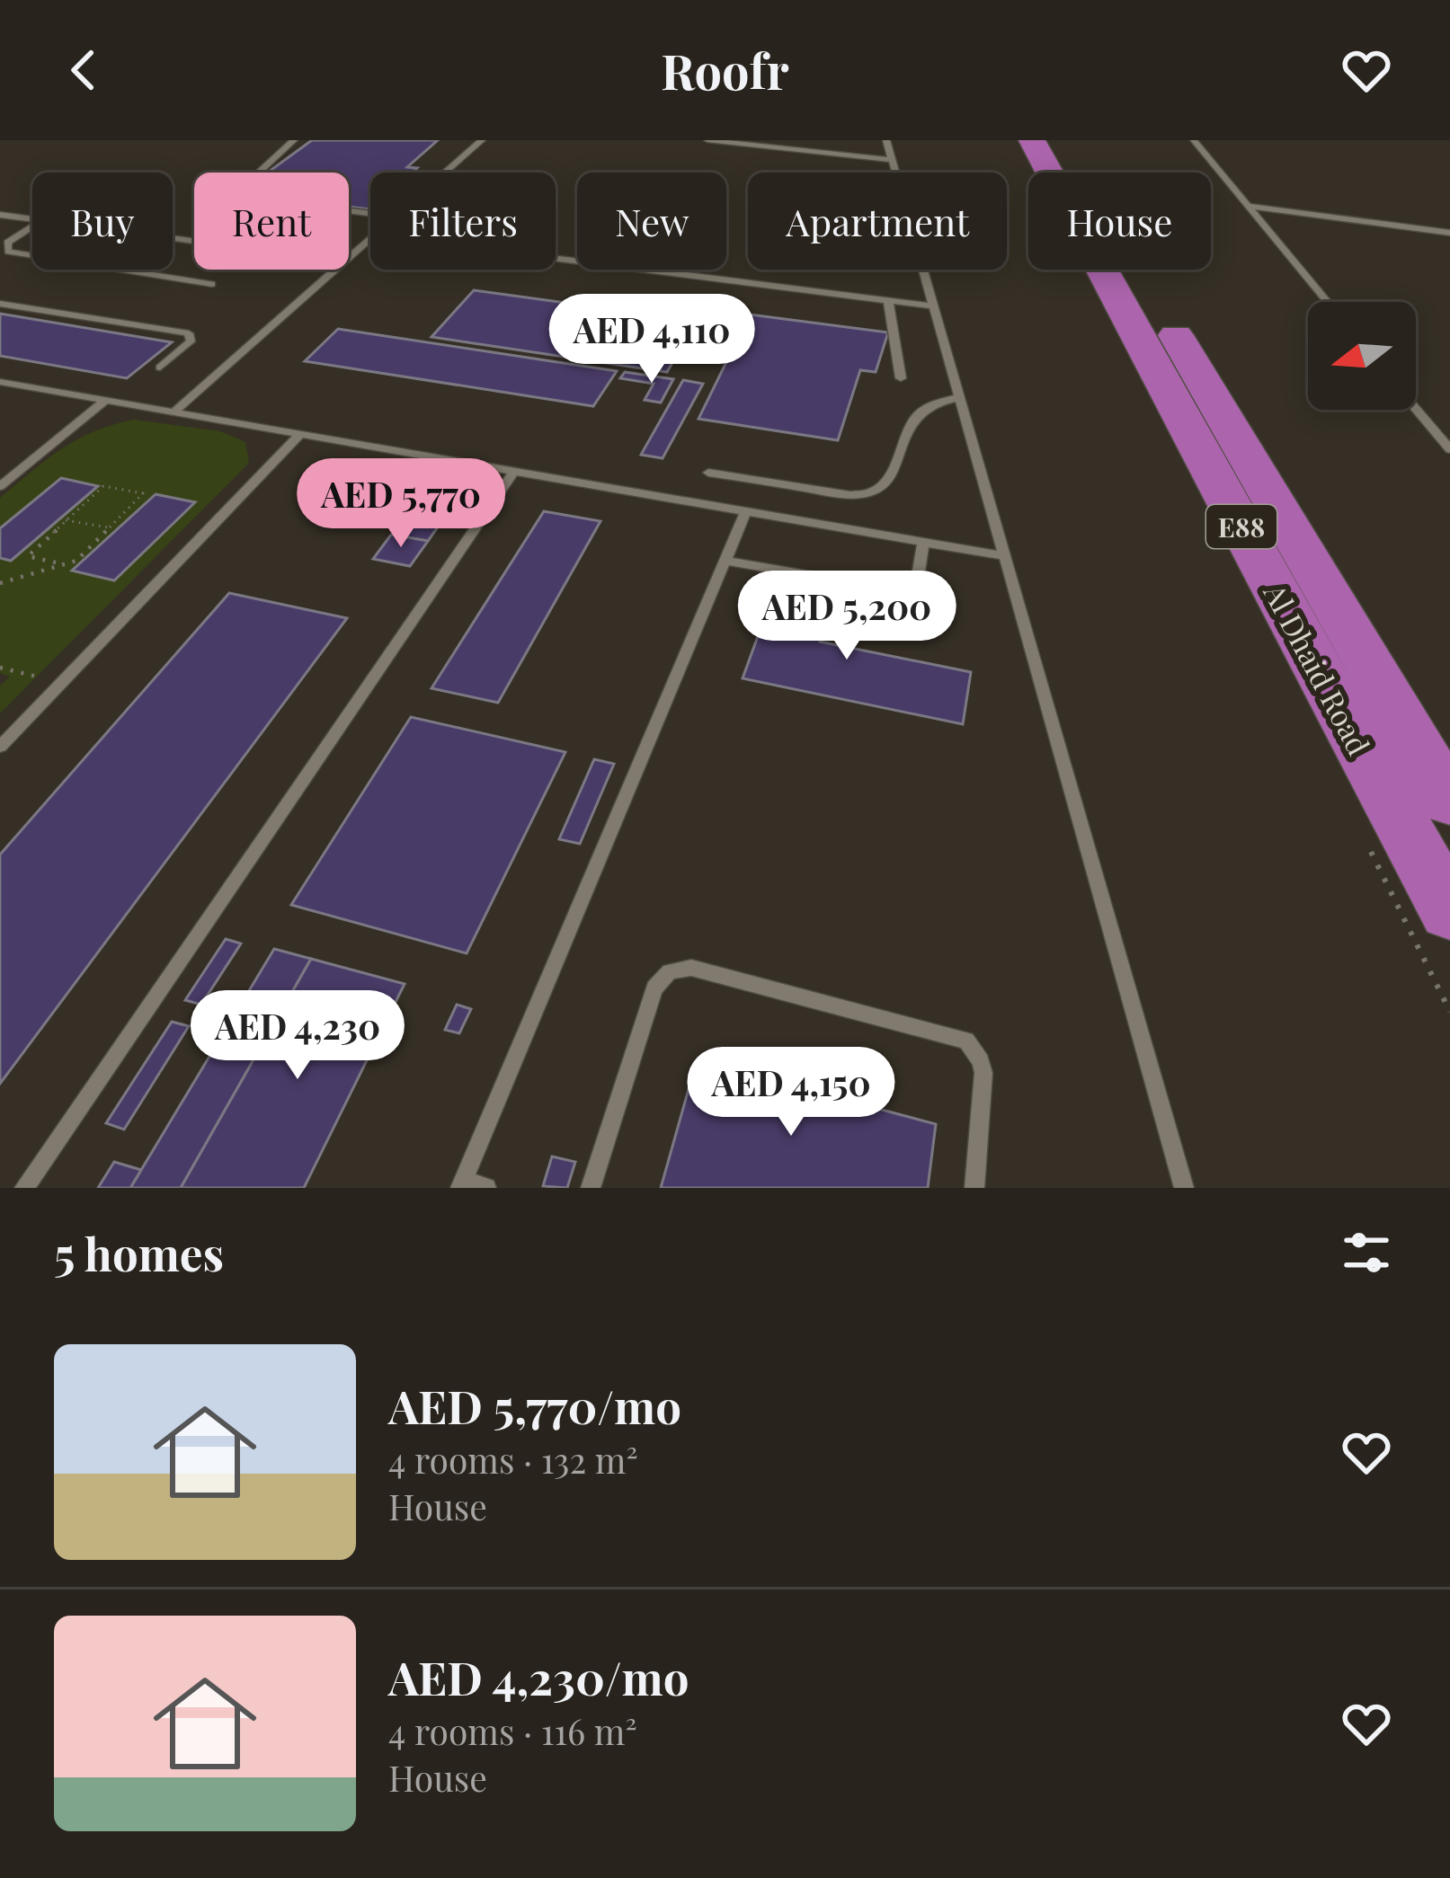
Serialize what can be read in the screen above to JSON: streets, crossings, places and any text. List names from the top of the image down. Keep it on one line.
{"streets":{"highway":["E88","Al Dhaid Road"]},"north":"left","page":{"header":"Roofr","chip":["Buy","Rent","Filters","New","Apartment","House"],"price":["AED 4,110","AED 5,770","AED 5,200","AED 4,230","AED 4,150"],"heading":"5 homes","list":[{"name":"AED 5,770/mo","note":"4 rooms · 132 m² · House"},{"name":"AED 4,230/mo","note":"4 rooms · 116 m² · House"}]}}
